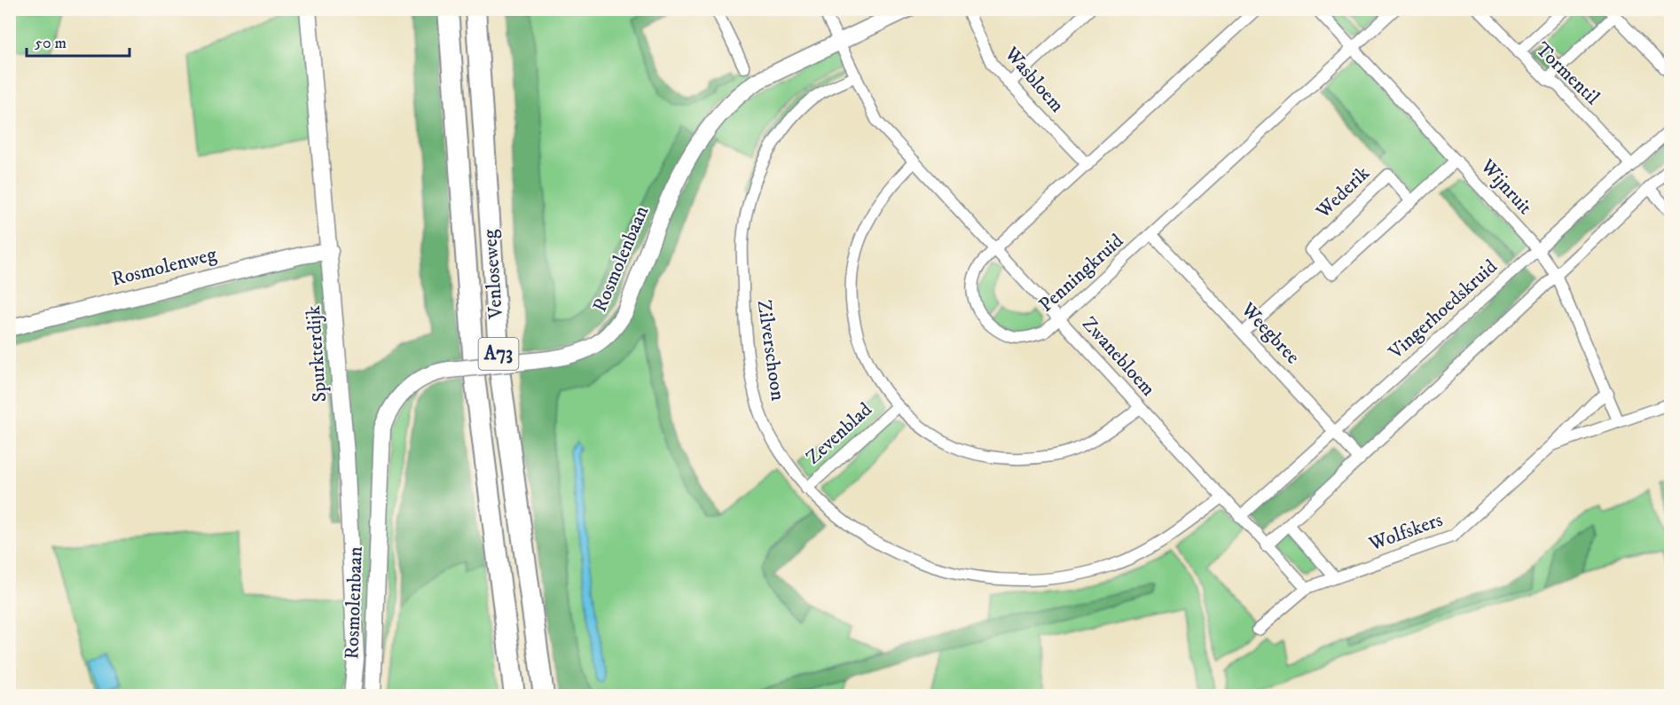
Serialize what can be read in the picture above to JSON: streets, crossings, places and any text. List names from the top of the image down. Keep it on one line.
{"streets":{"highway":["Venloseweg","A73"],"street":["Tormentil","Wasbloem","Wijnruit","Wederik","Rosmolenbaan","Rosmolenweg","Penningkruid","Vingerhoedskruid","Weegbree","Zilverschoon","Spurkterdijk","Zwanebloem","Zevenblad","Wolfskers"]},"crossings":[["Tormentil","Vingerhoedskruid"],["Wasbloem","Penningkruid"],["Wijnruit","Penningkruid"],["Wijnruit","Vingerhoedskruid"],["Wijnruit","Wolfskers"],["Rosmolenbaan","Zwanebloem"],["Rosmolenweg","Spurkterdijk"],["Penningkruid","Weegbree"],["Penningkruid","Zwanebloem"],["Vingerhoedskruid","Weegbree"],["Vingerhoedskruid","Zwanebloem"],["Zilverschoon","Zwanebloem"],["Zilverschoon","Zevenblad"],["Zwanebloem","Zevenblad"],["Zwanebloem","Wolfskers"]],"scale_bar":"50 m"}
